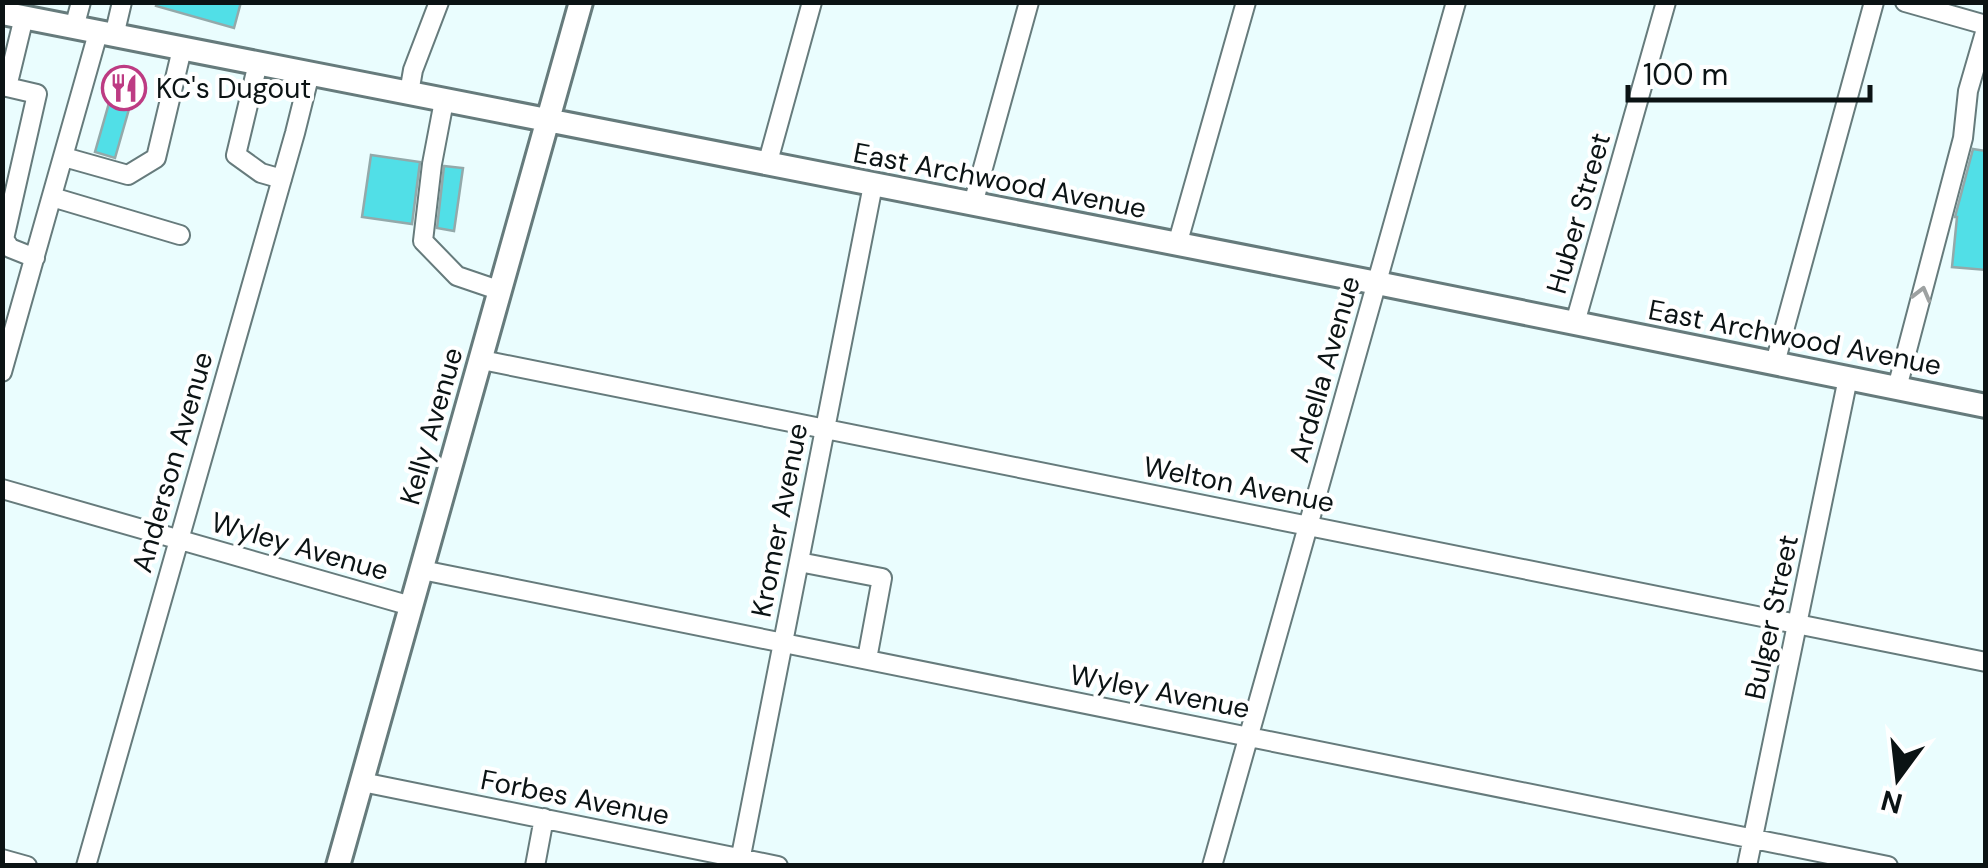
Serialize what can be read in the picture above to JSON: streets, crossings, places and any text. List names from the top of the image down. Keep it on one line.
{"streets":{"main road":["East Archwood Avenue","Kelly Avenue"],"street":["Huber Street","Ardella Avenue","Anderson Avenue","Welton Avenue","Kromer Avenue","Wyley Avenue","Bulger Street","Forbes Avenue"]},"crossings":[["East Archwood Avenue","Huber Street"],["East Archwood Avenue","Ardella Avenue"],["East Archwood Avenue","Kelly Avenue"],["East Archwood Avenue","Anderson Avenue"],["East Archwood Avenue","Kromer Avenue"],["East Archwood Avenue","Bulger Street"],["Ardella Avenue","Welton Avenue"],["Ardella Avenue","Wyley Avenue"],["Kelly Avenue","Welton Avenue"],["Kelly Avenue","Wyley Avenue"],["Kelly Avenue","Forbes Avenue"],["Anderson Avenue","Wyley Avenue"],["Welton Avenue","Kromer Avenue"],["Welton Avenue","Bulger Street"],["Kromer Avenue","Wyley Avenue"],["Kromer Avenue","Forbes Avenue"],["Wyley Avenue","Bulger Street"]],"places":{"restaurant":["KC's Dugout"]},"scale_bar":"100 m","north":"bottom"}
